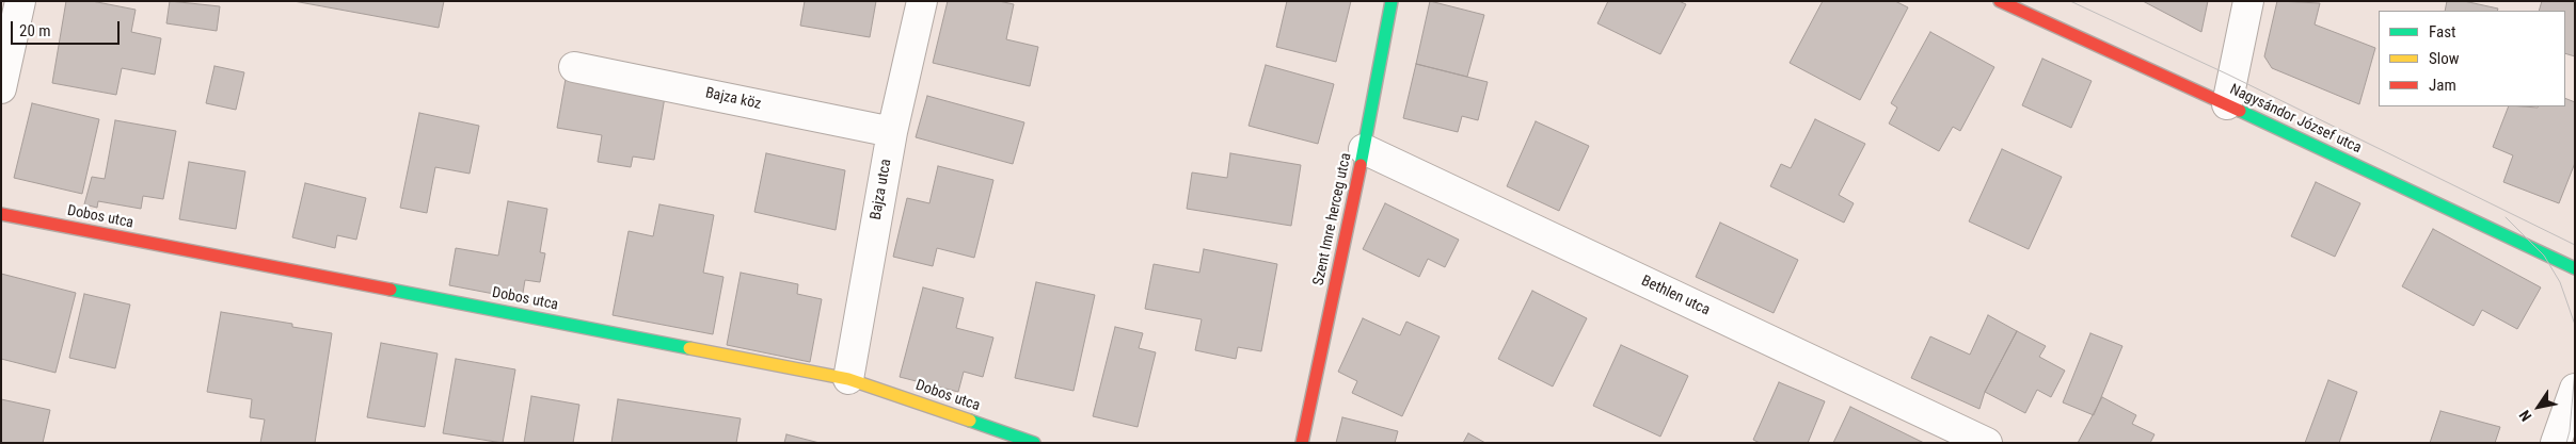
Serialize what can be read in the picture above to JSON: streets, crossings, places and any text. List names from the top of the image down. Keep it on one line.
{"streets":{"street":["Bajza köz","Nagysándor József utca","Bajza utca","Dobos utca","Szent Imre herceg utca","Bethlen utca"]},"crossings":[["Bajza köz","Bajza utca"],["Bajza utca","Dobos utca"],["Szent Imre herceg utca","Bethlen utca"]],"legend":["Fast","Slow","Jam"],"scale_bar":"20 m","north":"bottom left"}
